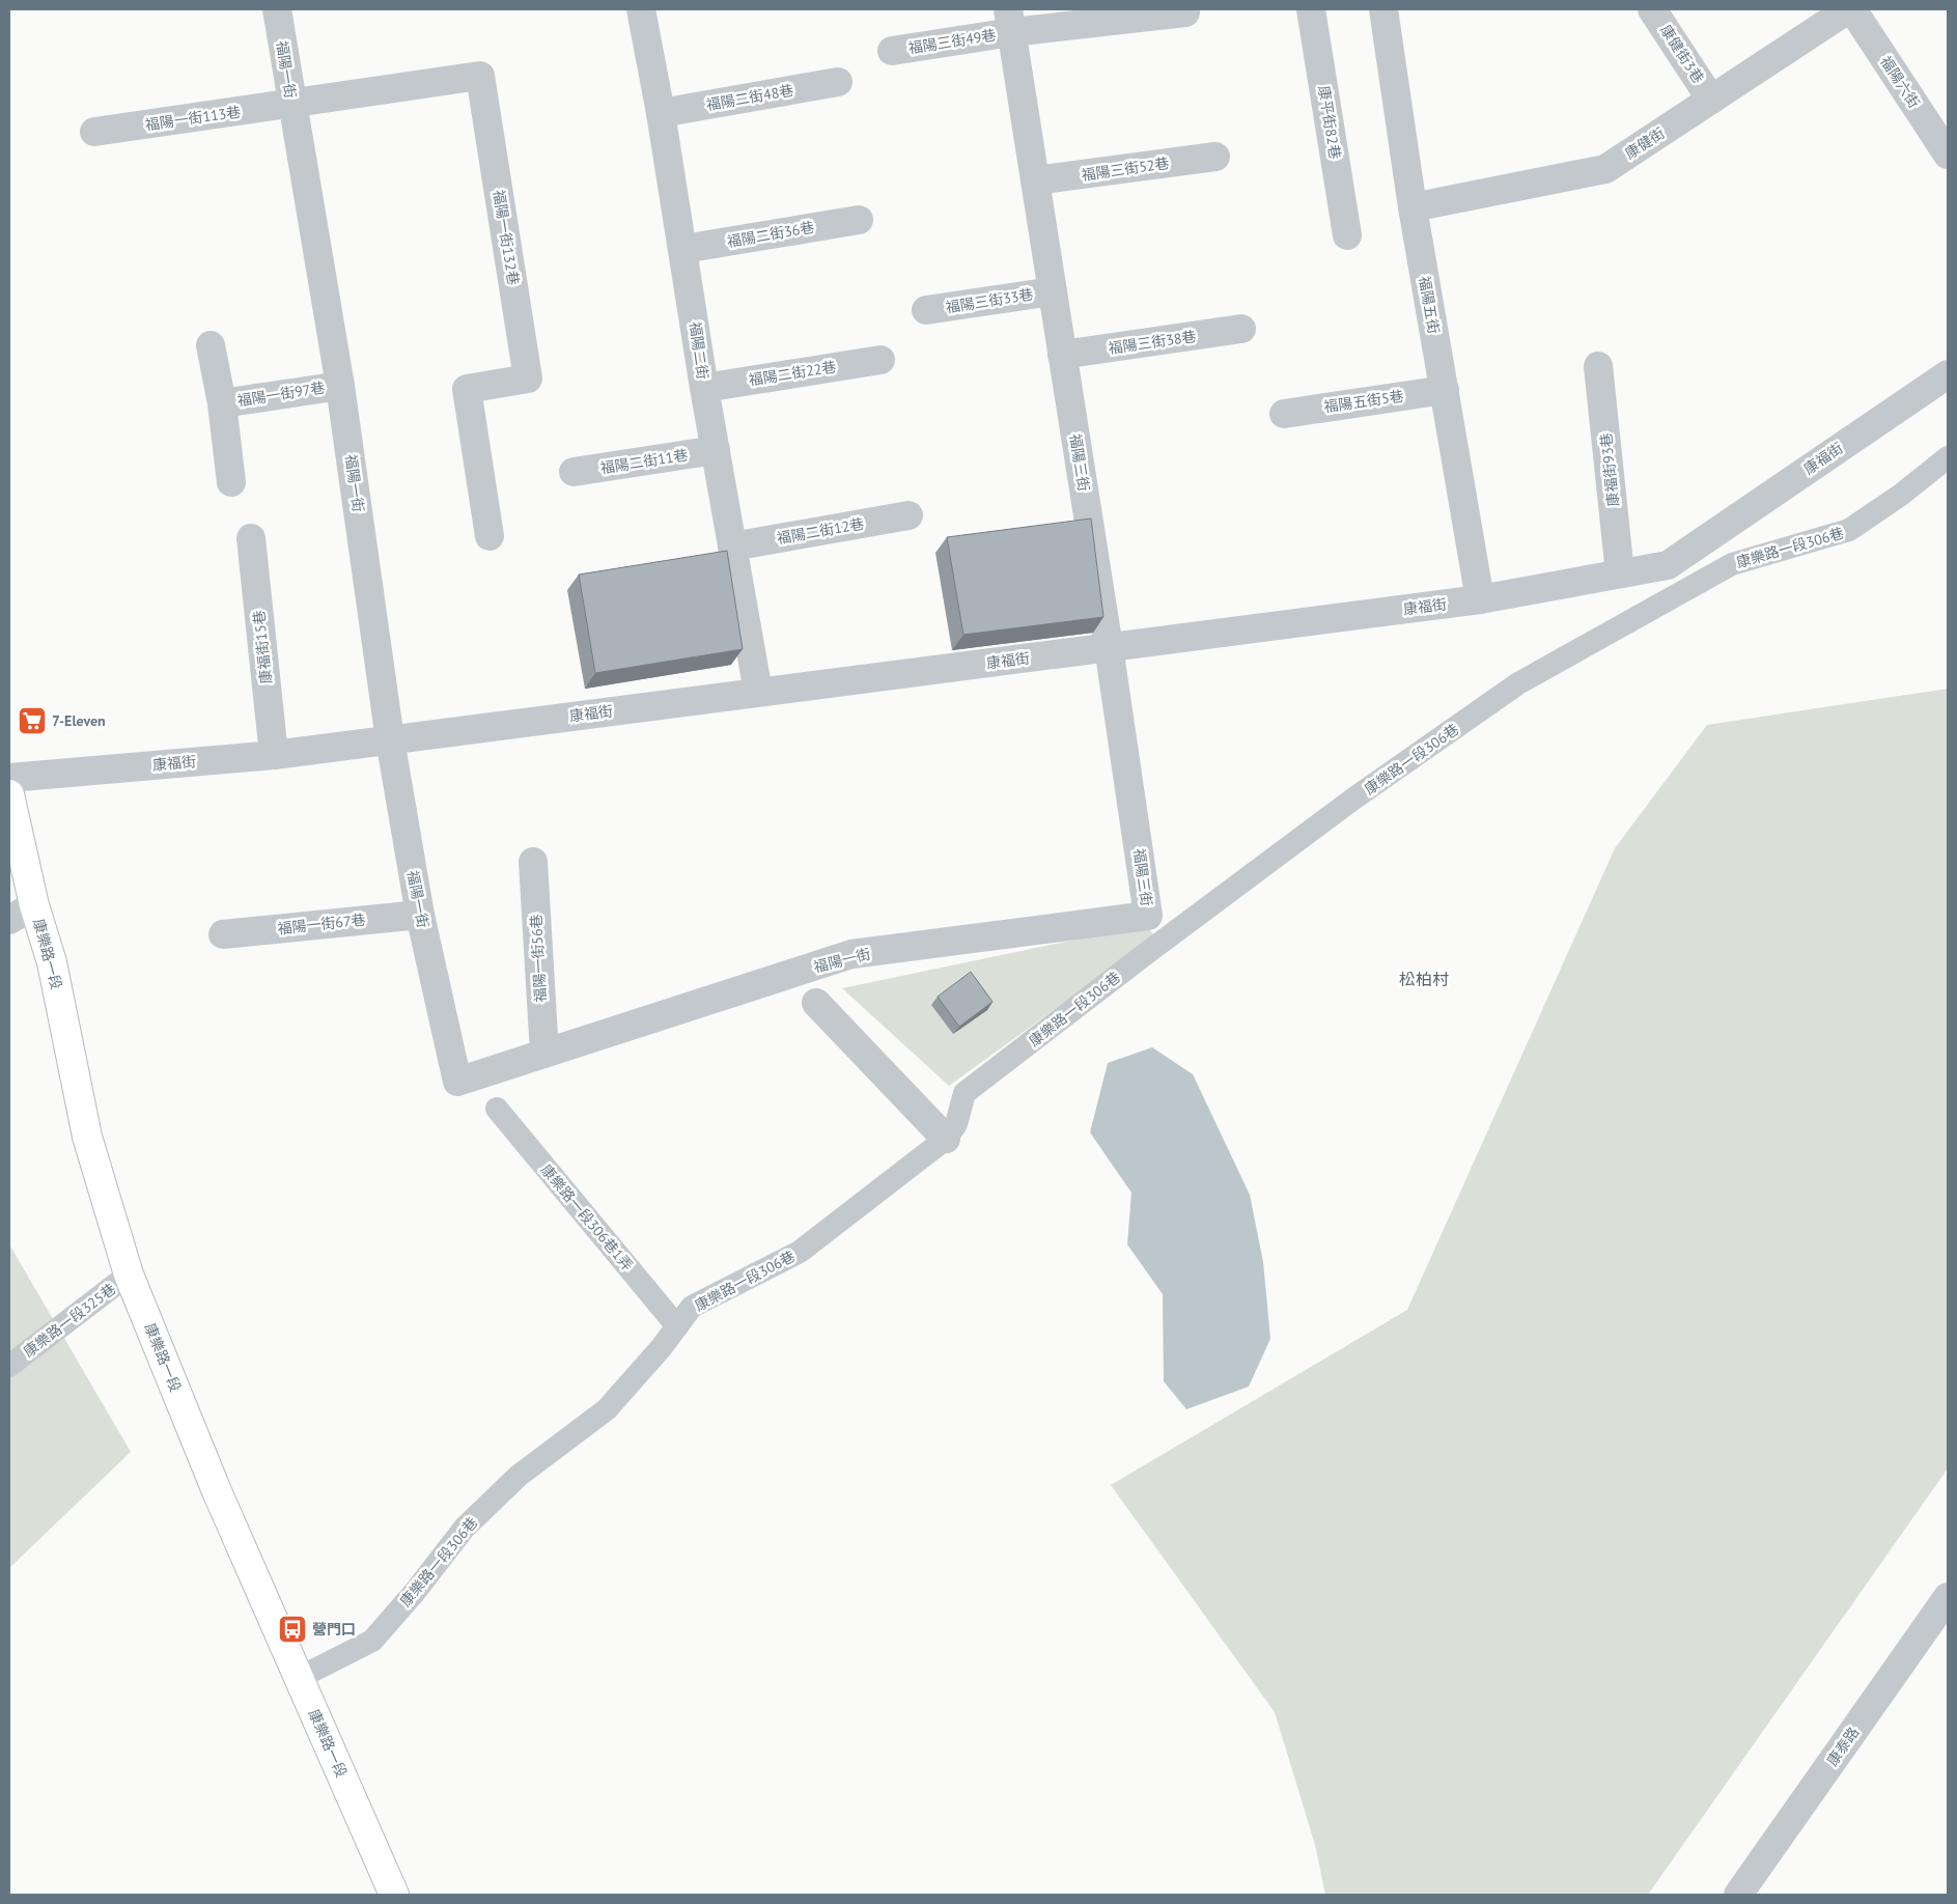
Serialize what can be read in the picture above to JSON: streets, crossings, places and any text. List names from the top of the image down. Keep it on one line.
{"streets":{"street":["福陽三街49巷","康健街3巷","福陽一街","福陽六街","福陽二街48巷","福陽一街113巷","康平街82巷","康健街","福陽三街52巷","福陽二街36巷","福陽一街132巷","福陽三街33巷","福陽五街","福陽三街38巷","福陽二街","福陽二街22巷","福陽一街97巷","福陽五街5巷","康福街","福陽二街11巷","福陽三街","康福街93巷","福陽二街12巷","康福街15巷","福陽一街67巷","康樂路一段","福陽一街56巷","康泰路"],"lane":["康樂路一段306巷","康樂路一段306巷1弄","康樂路一段325巷"]},"crossings":[["福陽三街49巷","福陽三街"],["康健街3巷","康健街"],["福陽一街","福陽一街113巷"],["福陽一街","福陽一街132巷"],["福陽一街","福陽一街97巷"],["福陽一街","康福街"],["福陽一街","福陽三街"],["福陽一街","福陽一街67巷"],["福陽一街","福陽一街56巷"],["福陽六街","康健街"],["福陽二街48巷","福陽二街"],["福陽一街113巷","福陽一街132巷"],["康健街","福陽五街"],["福陽三街52巷","福陽三街"],["福陽二街36巷","福陽二街"],["福陽三街33巷","福陽三街"],["福陽五街","福陽五街5巷"],["福陽五街","康福街"],["福陽三街38巷","福陽三街"],["福陽二街","福陽二街22巷"],["福陽二街","康福街"],["福陽二街","福陽二街11巷"],["福陽二街","福陽二街12巷"],["康福街","福陽三街"],["康福街","康福街93巷"],["康福街","康福街15巷"],["康樂路一段306巷","康樂路一段"],["康樂路一段306巷","康樂路一段306巷1弄"],["康樂路一段","康樂路一段325巷"]],"districts":["松柏村"],"places":{"supermarket":["7-Eleven"],"bus stop":["營門口"]}}
